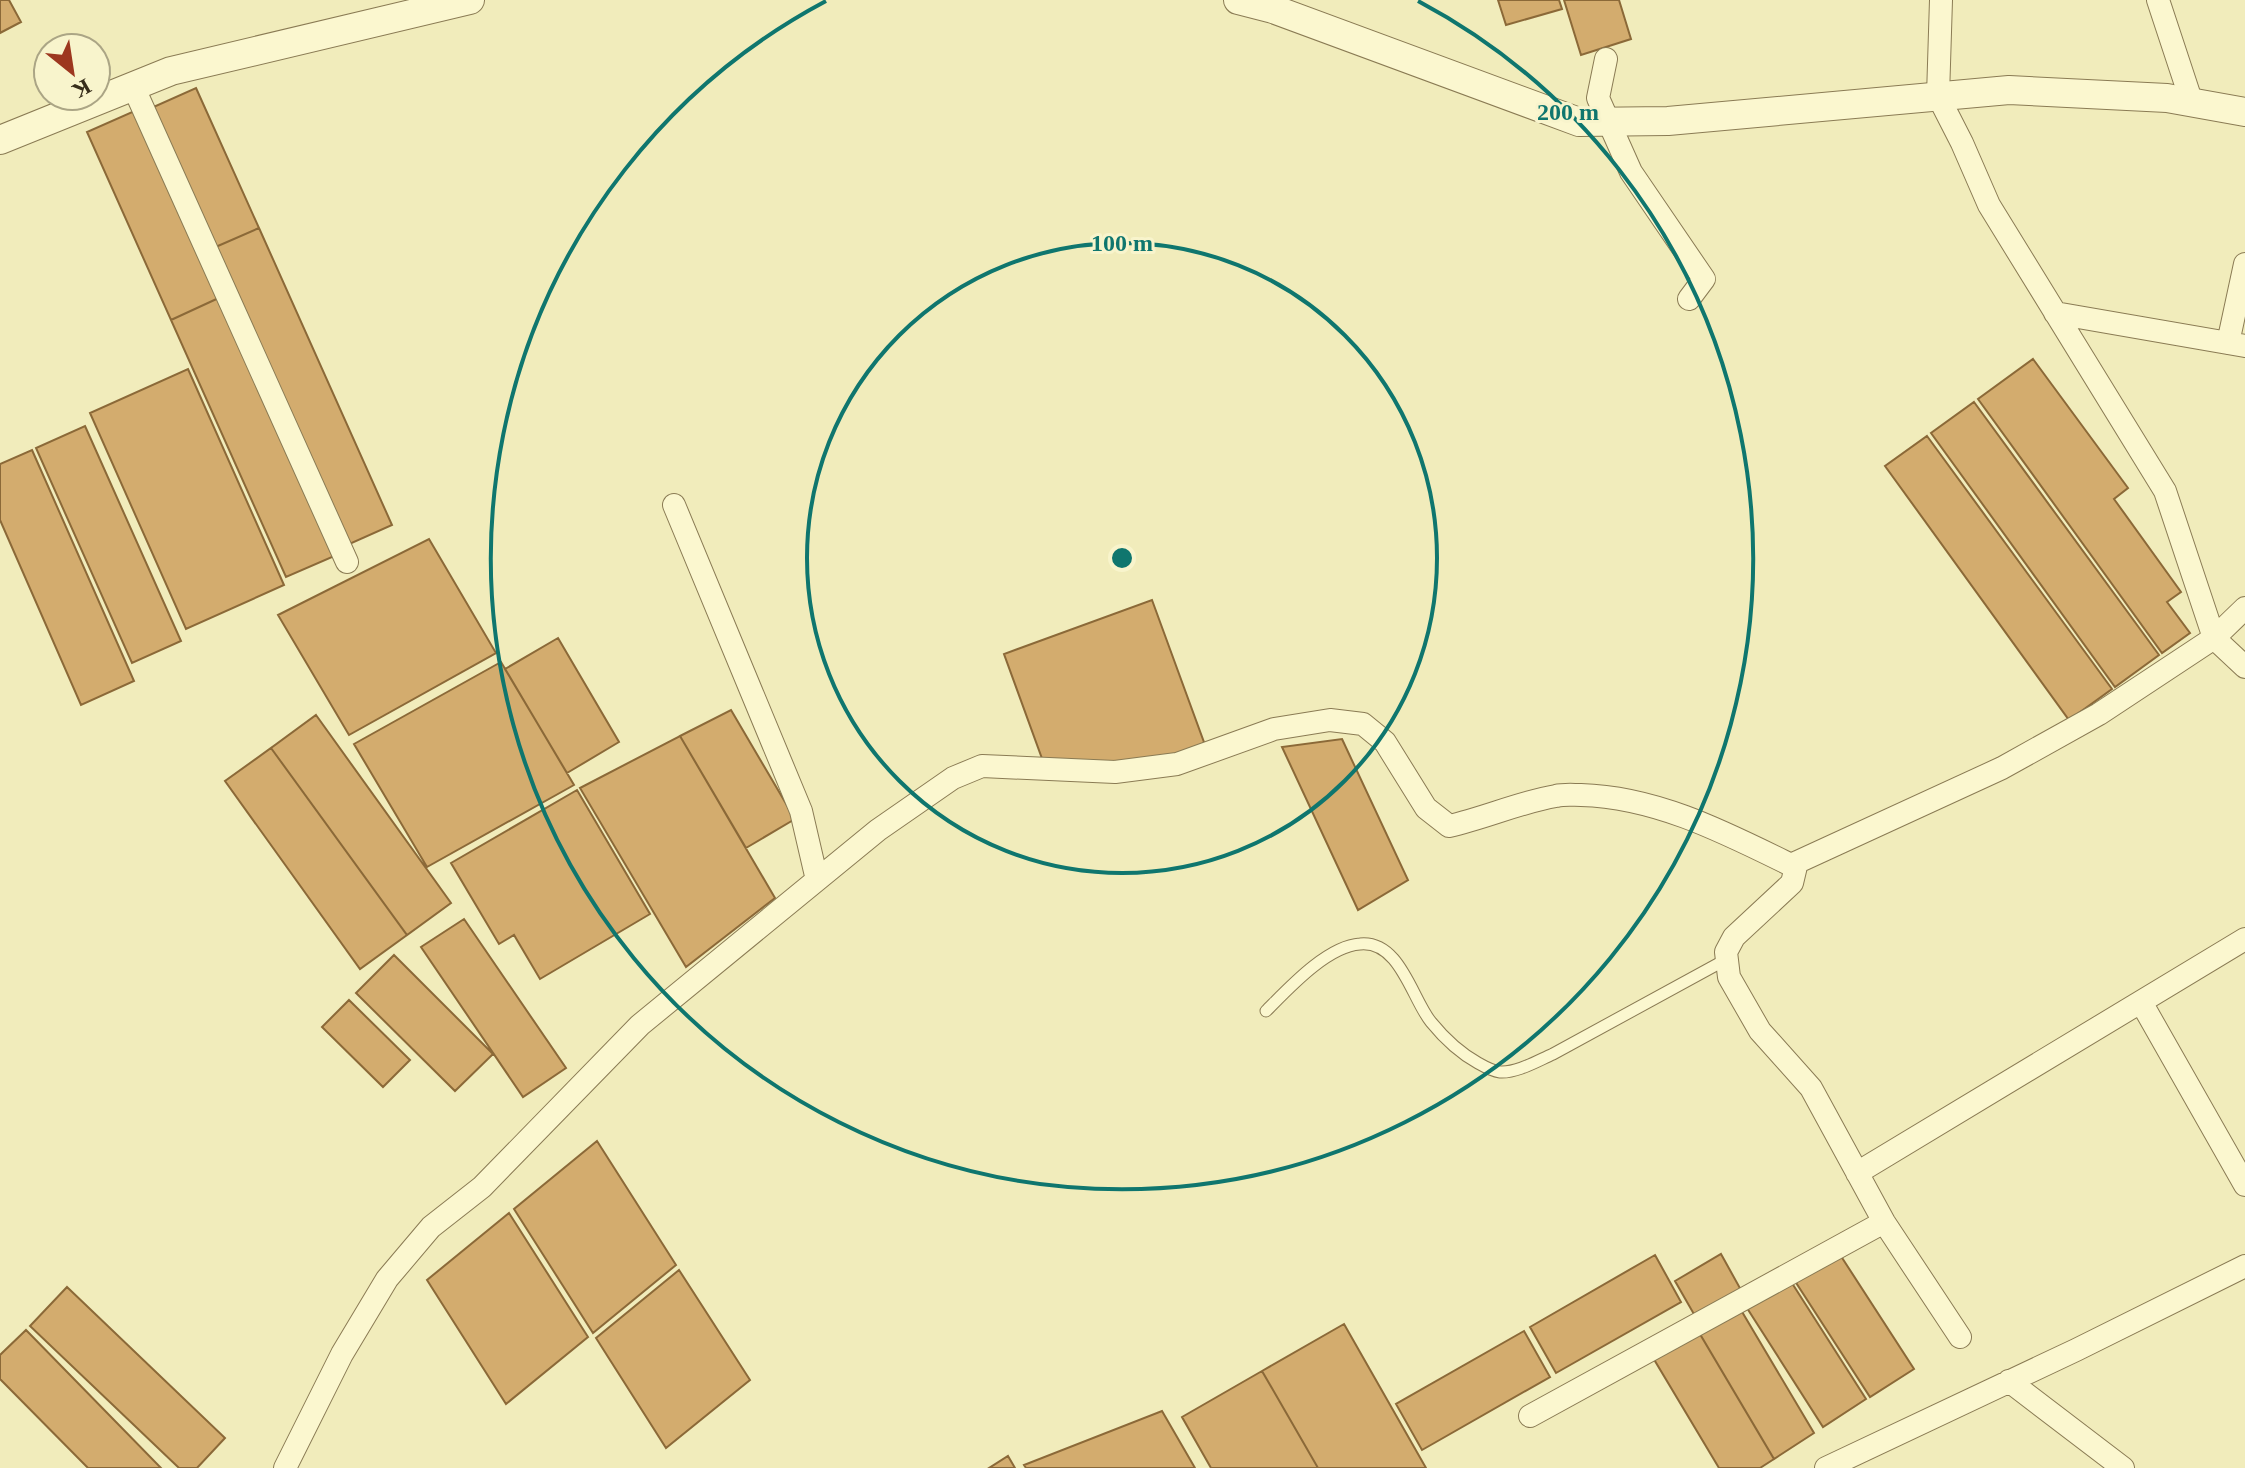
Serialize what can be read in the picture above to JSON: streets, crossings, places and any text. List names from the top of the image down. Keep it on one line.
{"north":"bottom right","rings":["200 m","100 m"]}
